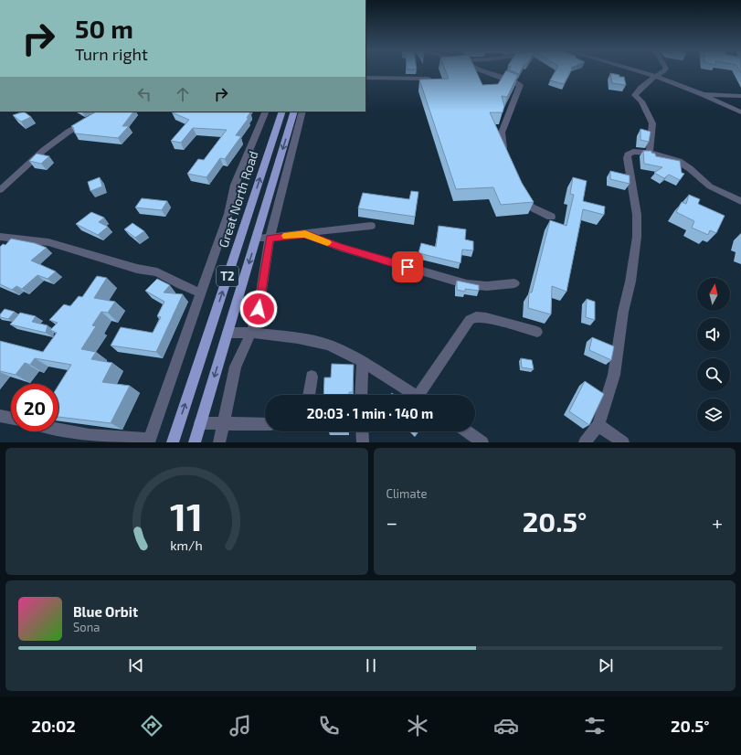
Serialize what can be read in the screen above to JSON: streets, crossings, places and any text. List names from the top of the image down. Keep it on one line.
{"streets":{"main road":["Great North Road","T2"]},"north":"top","page":{"turn":["50 m","Turn right"],"limit":"20","trip":"20:03 · 1 min · 140 m","tile":"Climate","heat":["−","20.5°","+"],"song":["Blue Orbit","Sona"],"tabs":["20:02","20.5°"],"gauge":["11","km/h"]}}
